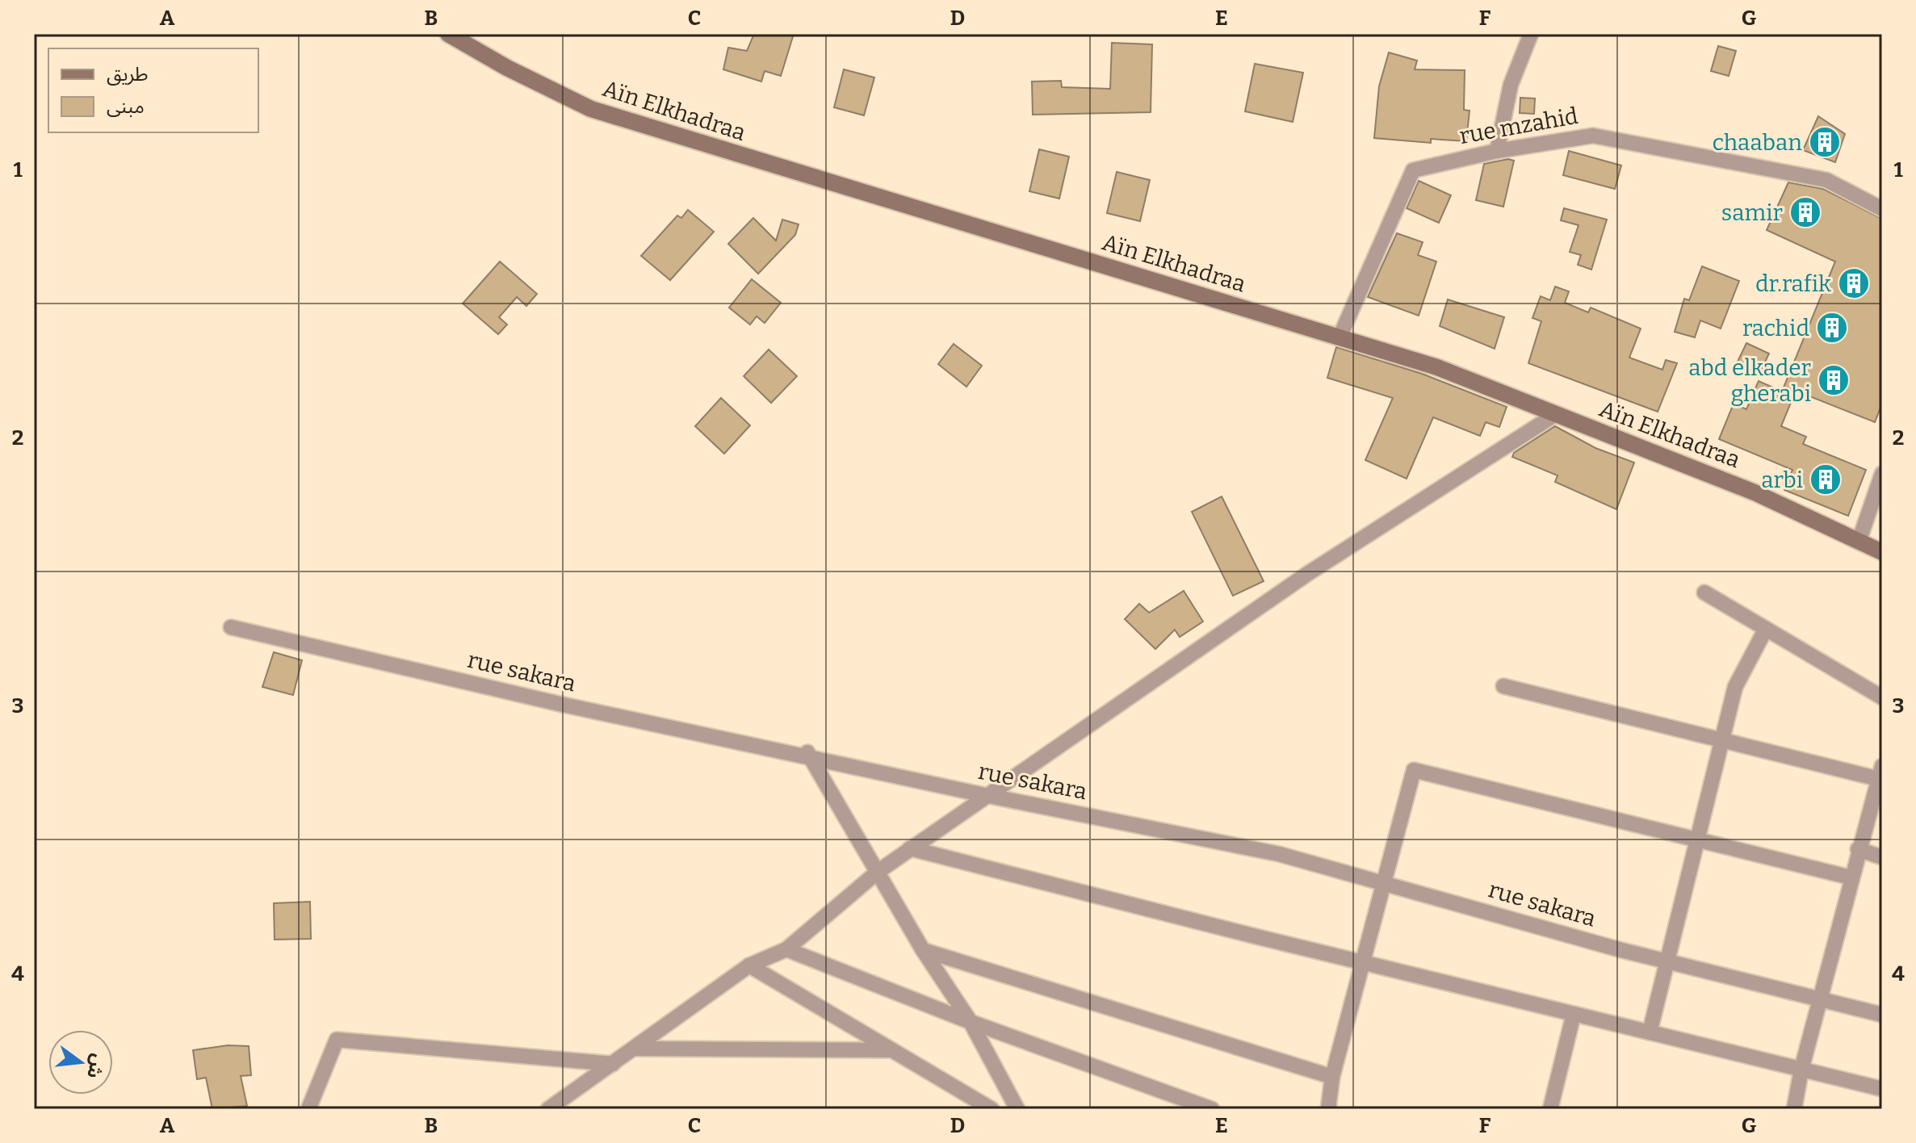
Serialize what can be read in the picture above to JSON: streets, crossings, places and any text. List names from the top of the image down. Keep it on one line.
{"streets":{"main road":["Aïn Elkhadraa"],"street":["rue mzahid","rue sakara"]},"crossings":[["Aïn Elkhadraa","rue mzahid"]],"places":{"building":["chaaban","samir","dr.rafik","rachid","abd elkader gherabi","arbi"]},"legend":["طريق","مبنى"],"north":"right","grid":{"columns":["A","B","C","D","E","F","G"],"rows":["1","2","3","4"]}}
